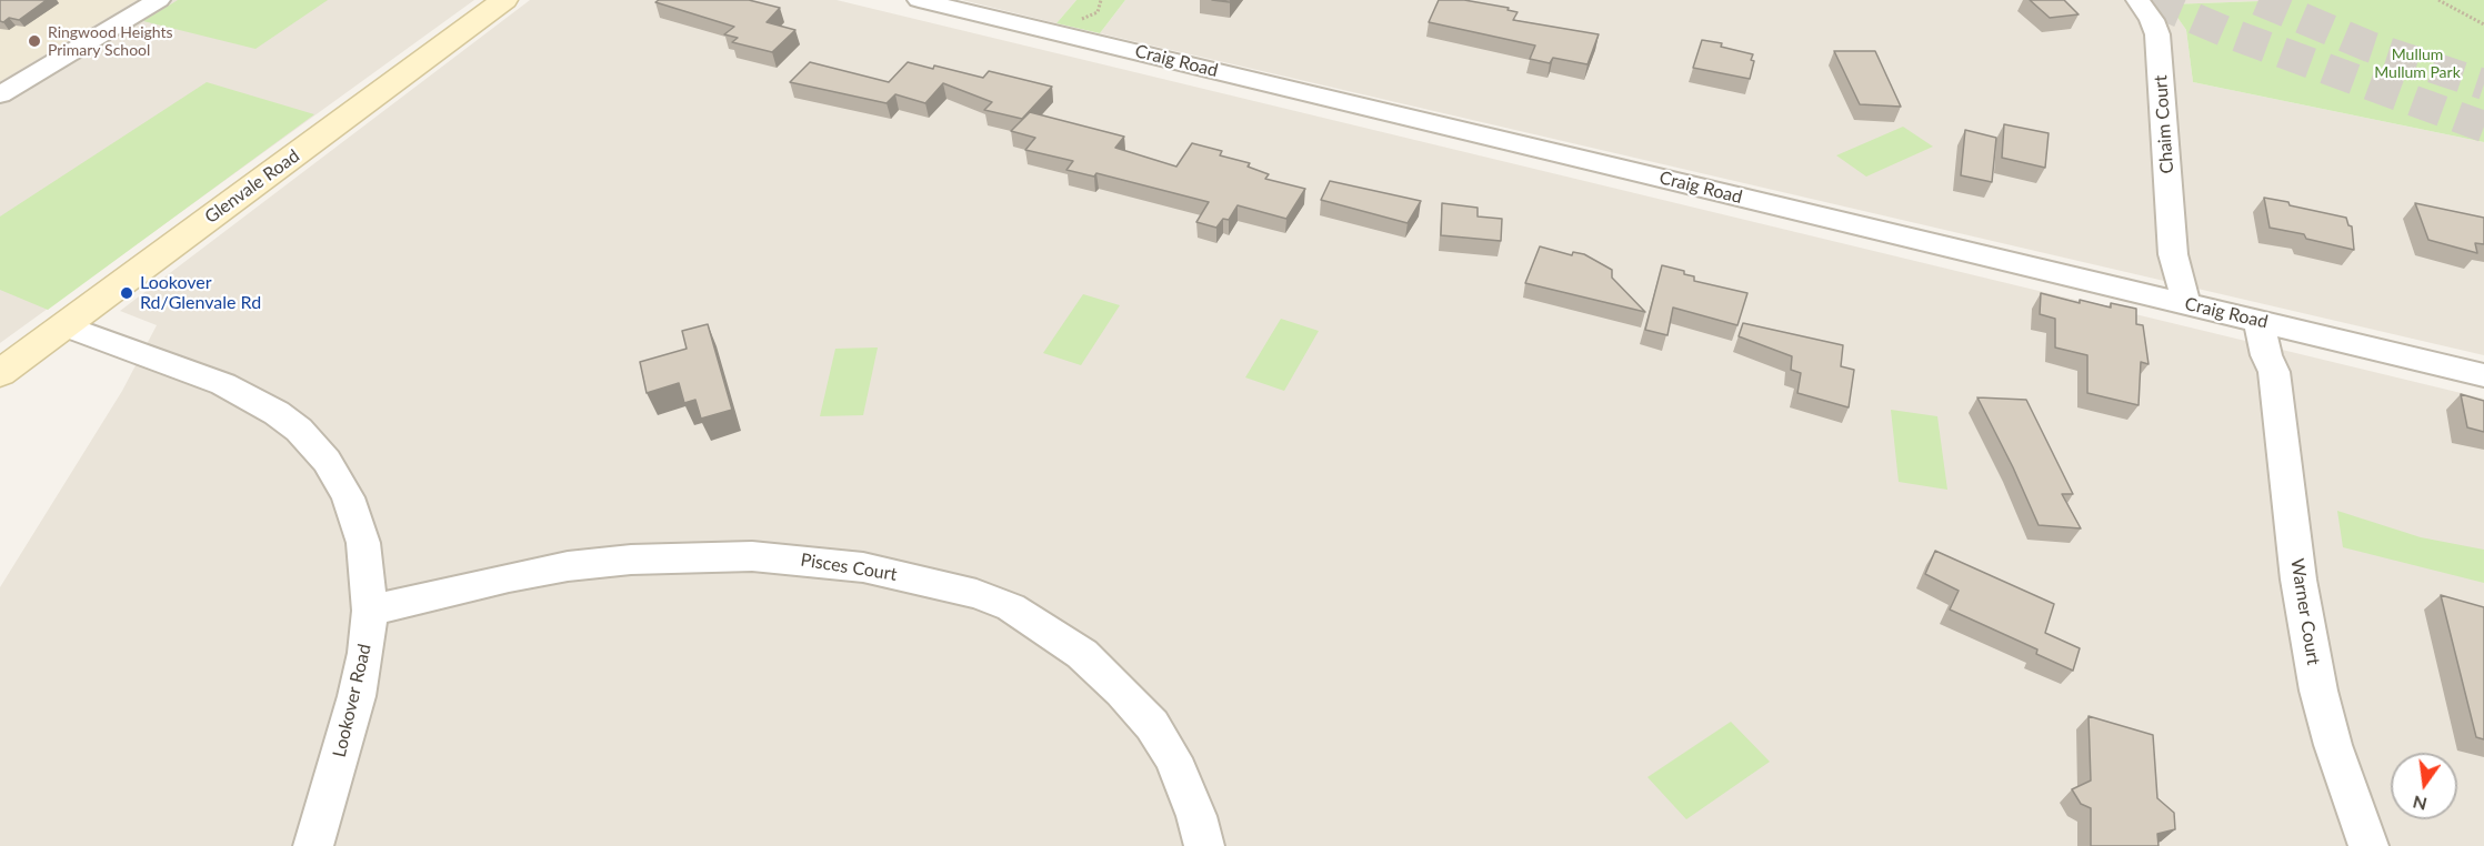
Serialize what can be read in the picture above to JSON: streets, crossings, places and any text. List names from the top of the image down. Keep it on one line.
{"streets":{"street":["Craig Road","Chaim Court","Glenvale Road","Pisces Court","Warner Court","Lookover Road"]},"crossings":[["Craig Road","Chaim Court"],["Craig Road","Warner Court"],["Glenvale Road","Lookover Road"],["Pisces Court","Lookover Road"]],"parks":["Mullum Mullum Park"],"places":["Ringwood Heights Primary School","Lookover Rd/Glenvale Rd"],"north":"bottom"}
